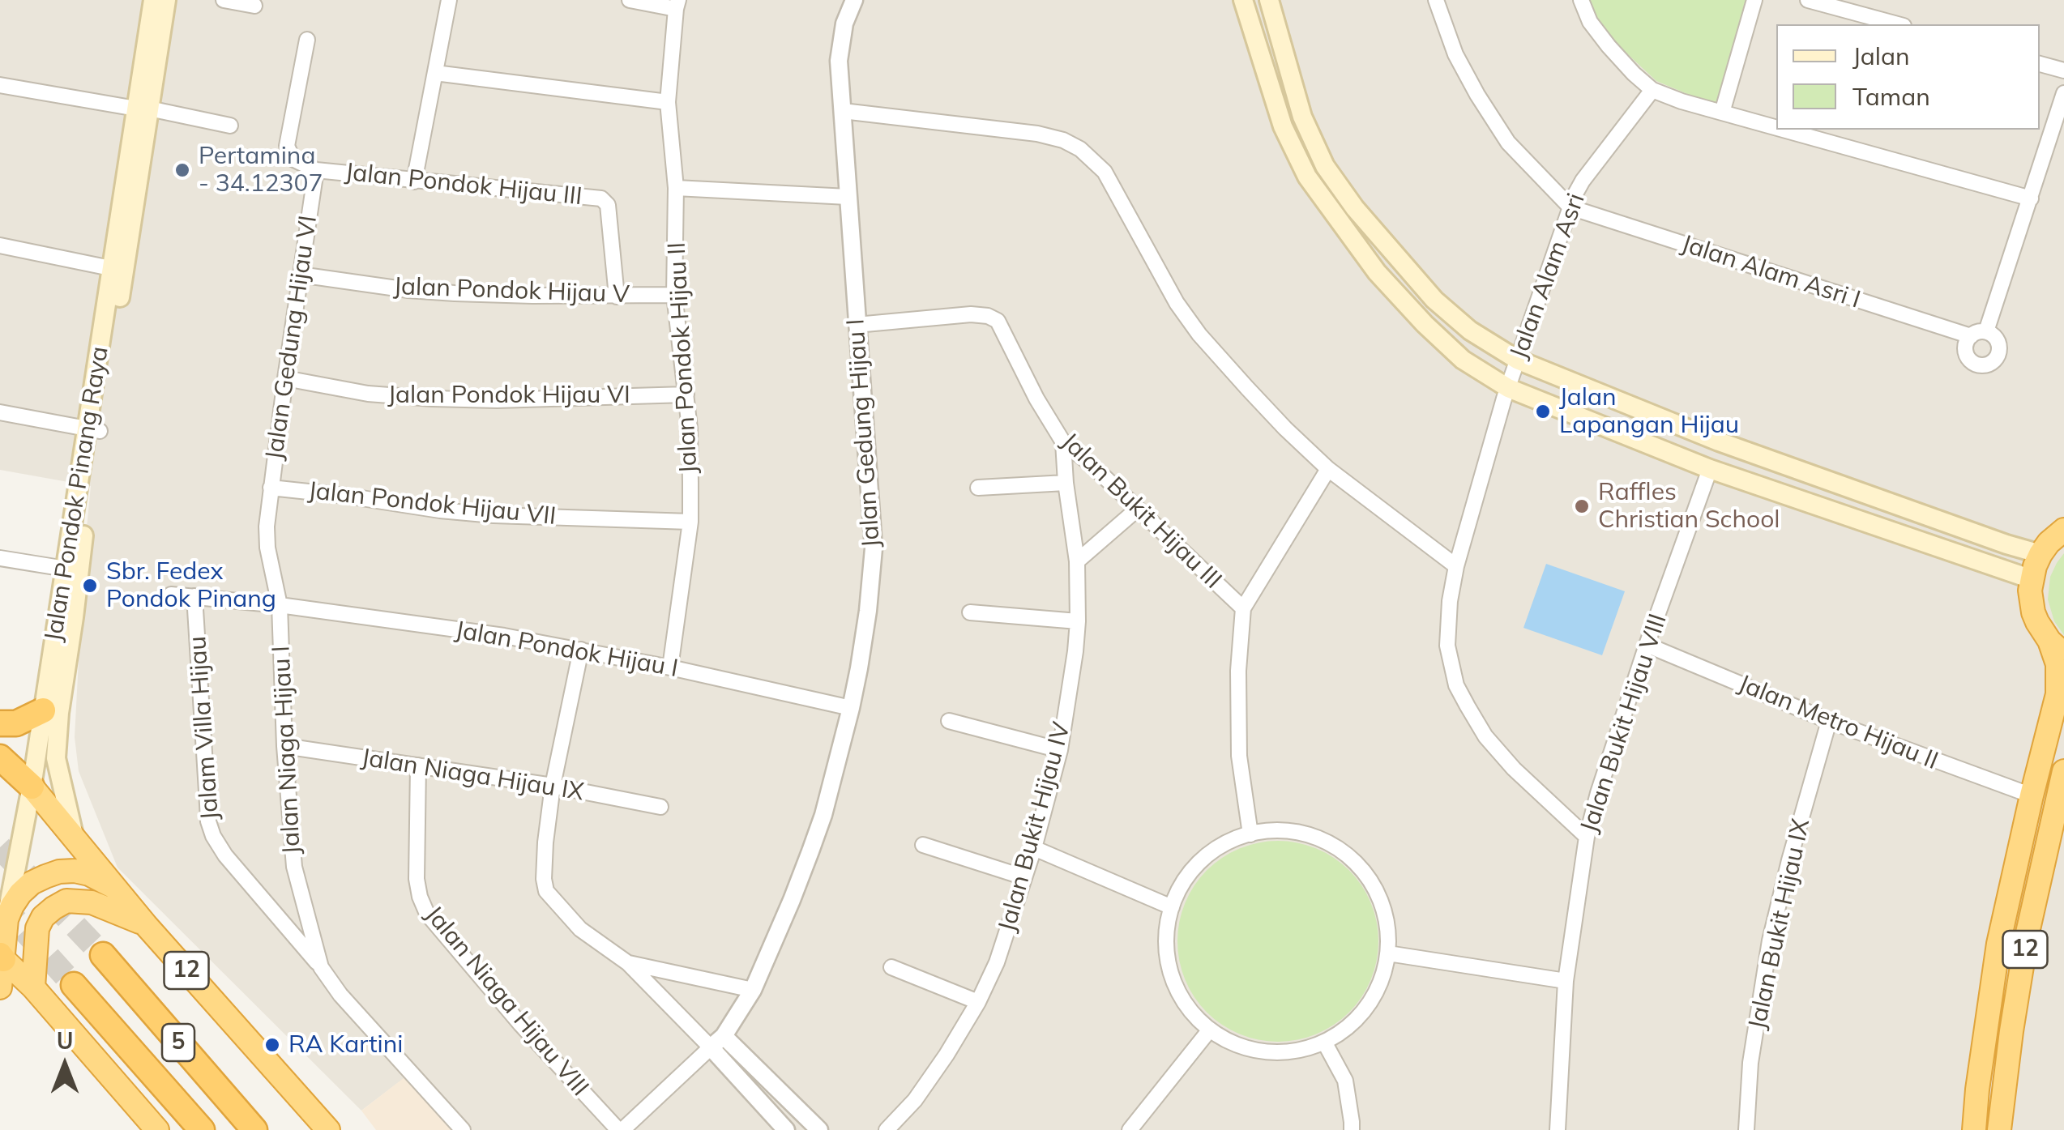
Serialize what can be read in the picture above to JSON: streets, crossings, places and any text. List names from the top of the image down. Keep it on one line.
{"streets":{"highway":["Jalan Pondok Pinang Raya","12","5"],"street":["Jalan Pondok Hijau III","Jalan Alam Asri I","Jalan Alam Asri","Jalan Pondok Hijau V","Jalan Gedung Hijau VI","Jalan Pondok Hijau II","Jalan Pondok Hijau VI","Jalan Gedung Hijau I","Jalan Pondok Hijau VII","Jalan Bukit Hijau III","Jalan Pondok Hijau I","Jalan Metro Hijau II","Jalan Bukit Hijau VIII","Jalam Villa Hijau","Jalan Niaga Hijau I","Jalan Niaga Hijau IX","Jalan Bukit Hijau IV","Jalan Bukit Hijau IX","Jalan Niaga Hijau VIII"]},"crossings":[["Jalan Pondok Hijau III","Jalan Pondok Hijau V"],["Jalan Pondok Hijau III","Jalan Gedung Hijau VI"],["Jalan Alam Asri I","Jalan Alam Asri"],["Jalan Pondok Hijau V","Jalan Gedung Hijau VI"],["Jalan Pondok Hijau V","Jalan Pondok Hijau II"],["Jalan Gedung Hijau VI","Jalan Pondok Hijau VI"],["Jalan Gedung Hijau VI","Jalan Pondok Hijau VII"],["Jalan Gedung Hijau VI","Jalan Pondok Hijau I"],["Jalan Gedung Hijau VI","Jalan Niaga Hijau I"],["Jalan Pondok Hijau II","Jalan Pondok Hijau VI"],["Jalan Pondok Hijau II","Jalan Pondok Hijau VII"],["Jalan Pondok Hijau II","Jalan Pondok Hijau I"],["Jalan Gedung Hijau I","Jalan Bukit Hijau III"],["Jalan Gedung Hijau I","Jalan Pondok Hijau I"],["Jalan Pondok Pinang Raya","12"],["Jalan Bukit Hijau III","Jalan Bukit Hijau IV"],["Jalan Pondok Hijau I","Jalan Niaga Hijau I"],["Jalan Metro Hijau II","Jalan Bukit Hijau VIII"],["Jalan Metro Hijau II","Jalan Bukit Hijau IX"],["Jalan Metro Hijau II","12"],["Jalam Villa Hijau","Jalan Niaga Hijau I"],["Jalan Niaga Hijau I","Jalan Niaga Hijau IX"],["Jalan Niaga Hijau IX","Jalan Niaga Hijau VIII"]],"places":["Pertamina - 34.12307","Jalan Lapangan Hijau","Raffles Christian School","Sbr. Fedex Pondok Pinang","RA Kartini"],"legend":["Jalan","Taman"],"north":"top"}
